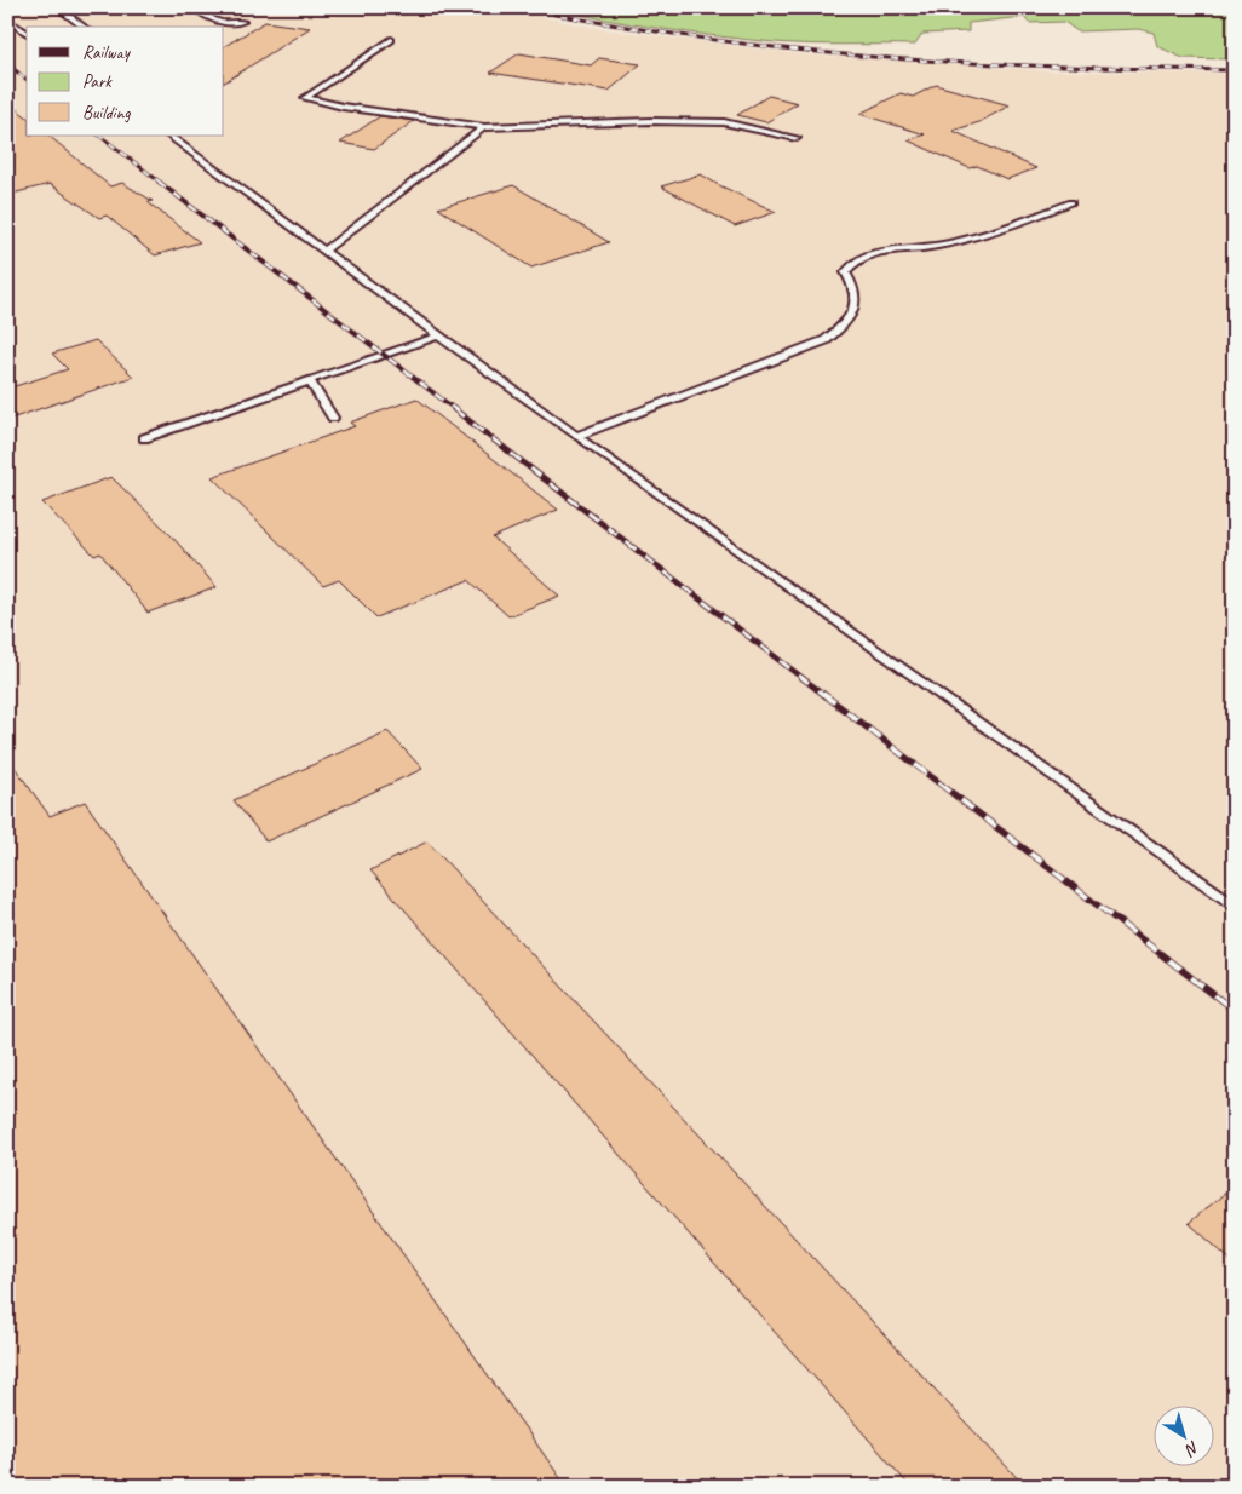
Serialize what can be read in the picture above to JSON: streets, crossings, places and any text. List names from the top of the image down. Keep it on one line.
{"legend":["Railway","Park","Building"],"north":"bottom right"}
